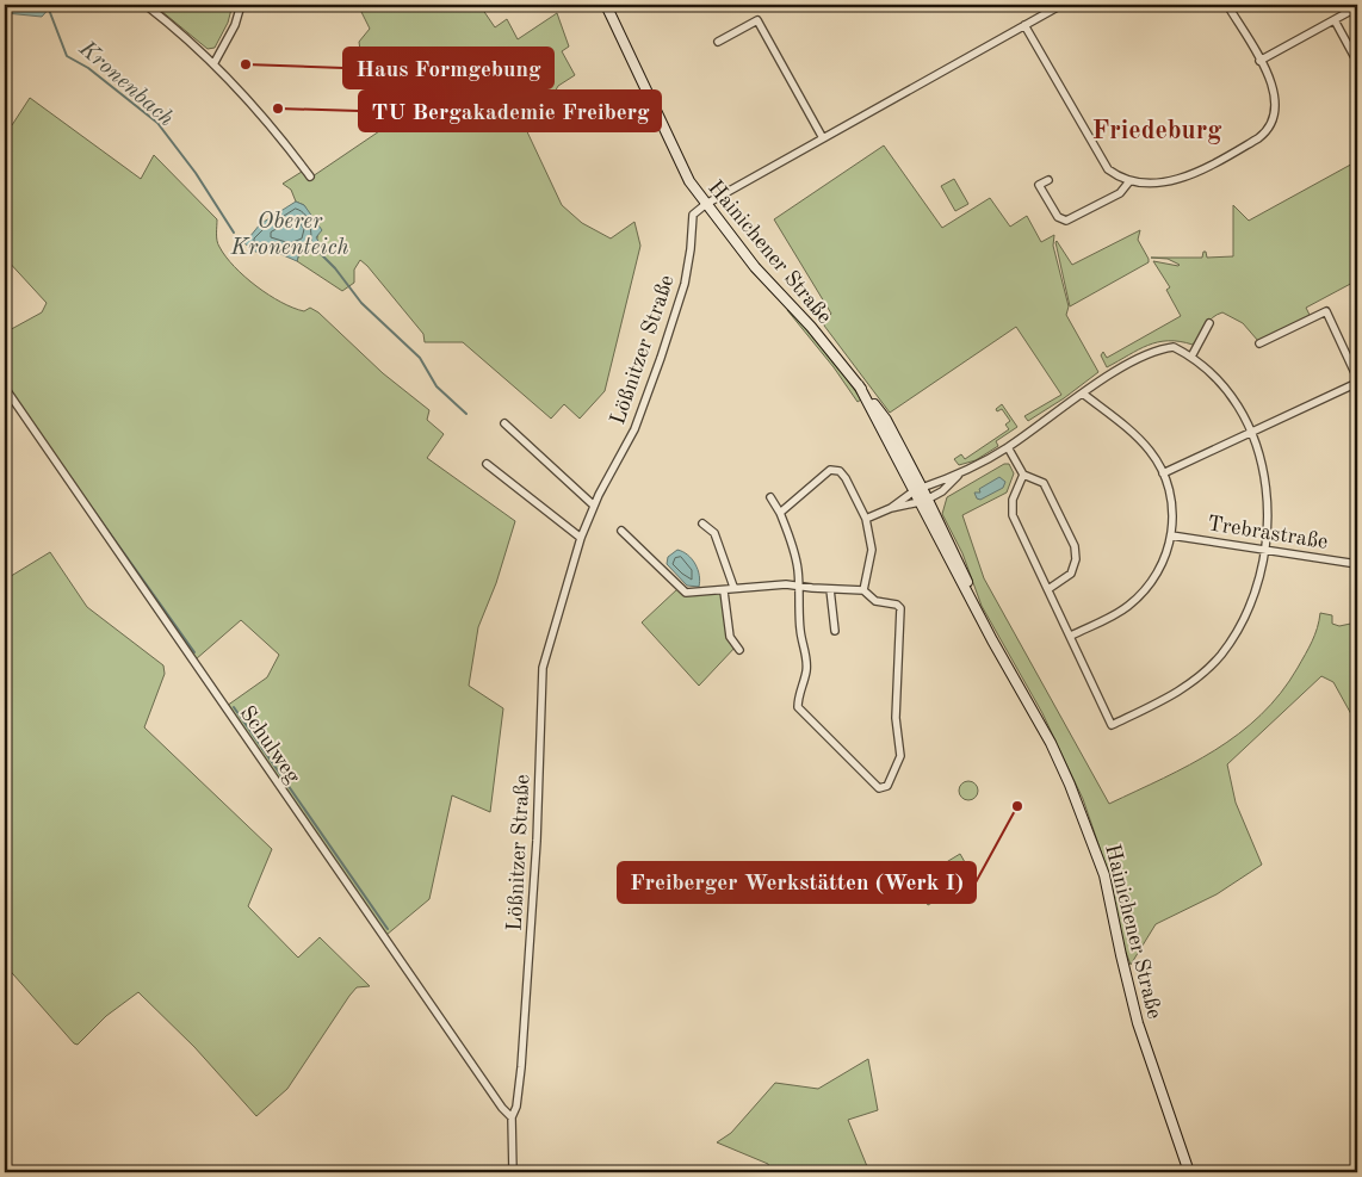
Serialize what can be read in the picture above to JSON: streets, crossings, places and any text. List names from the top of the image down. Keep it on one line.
{"streets":{"main road":["Hainichener Straße"],"street":["Lößnitzer Straße","Trebrastraße","Schulweg"]},"crossings":[["Hainichener Straße","Lößnitzer Straße"],["Lößnitzer Straße","Schulweg"]],"districts":["Friedeburg"],"water":["Kronenbach","Oberer Kronenteich"],"places":["Haus Formgebung","TU Bergakademie Freiberg","Freiberger Werkstätten (Werk I)"]}
